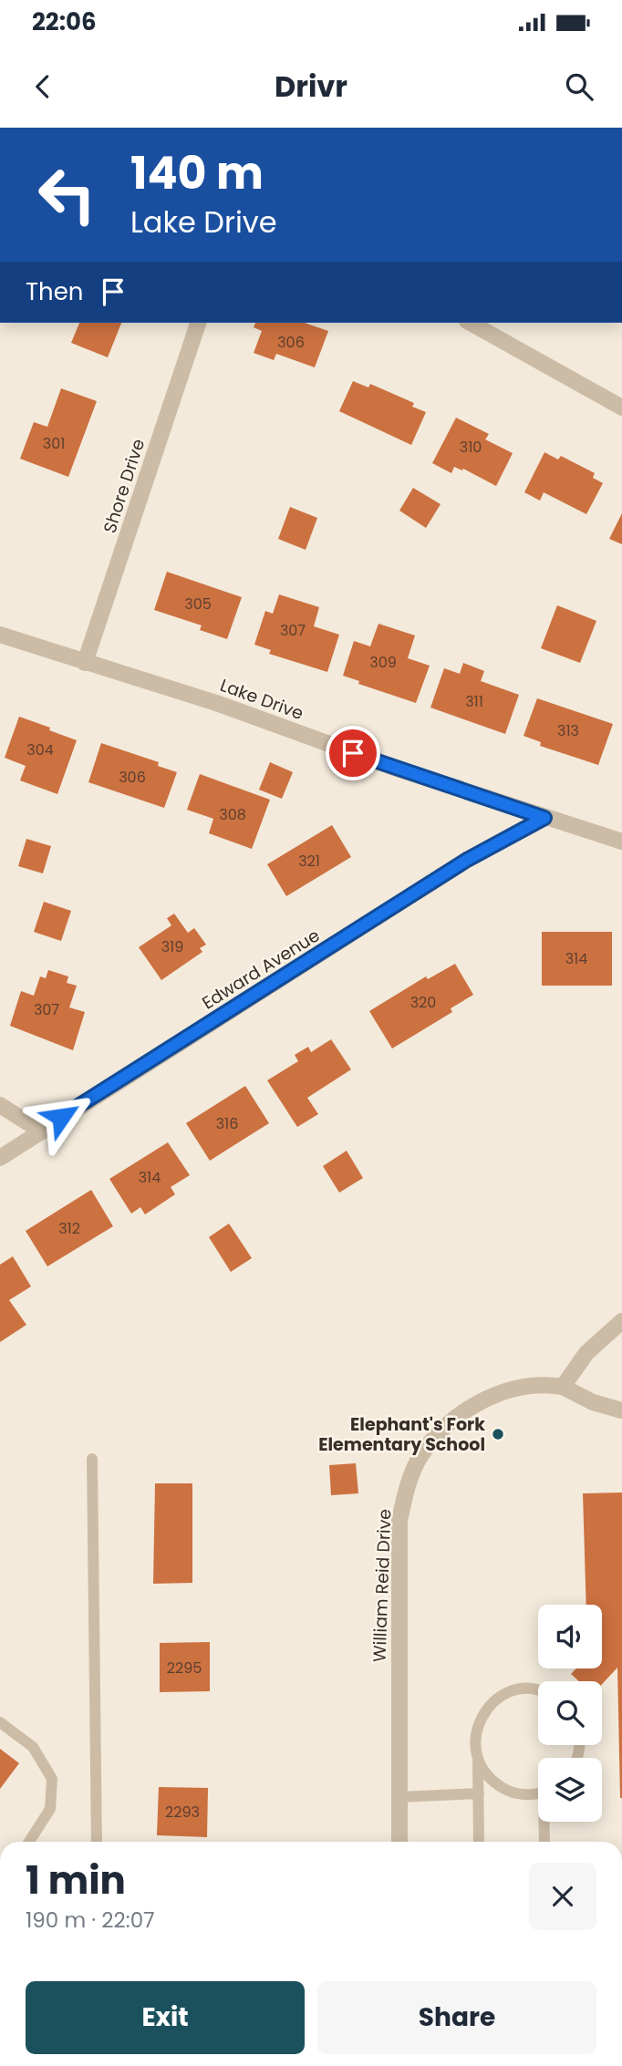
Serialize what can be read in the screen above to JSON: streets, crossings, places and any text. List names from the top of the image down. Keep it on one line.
{"streets":{"street":["Shore Drive","Lake Drive","Edward Avenue","William Reid Drive"]},"crossings":[["Shore Drive","Lake Drive"],["Lake Drive","Edward Avenue"]],"places":["Elephant's Fork Elementary School"],"house_numbers":["306","301","310","305","307","309","311","313","304","306","308","321","319","314","320","307","316","314","312","2295","2293"],"page":{"status":"22:06","header":"Drivr","turn":["140 m","Lake Drive"],"then":"Then","heading":["1 min","190 m · 22:07"],"buttons":["Exit","Share"]}}
